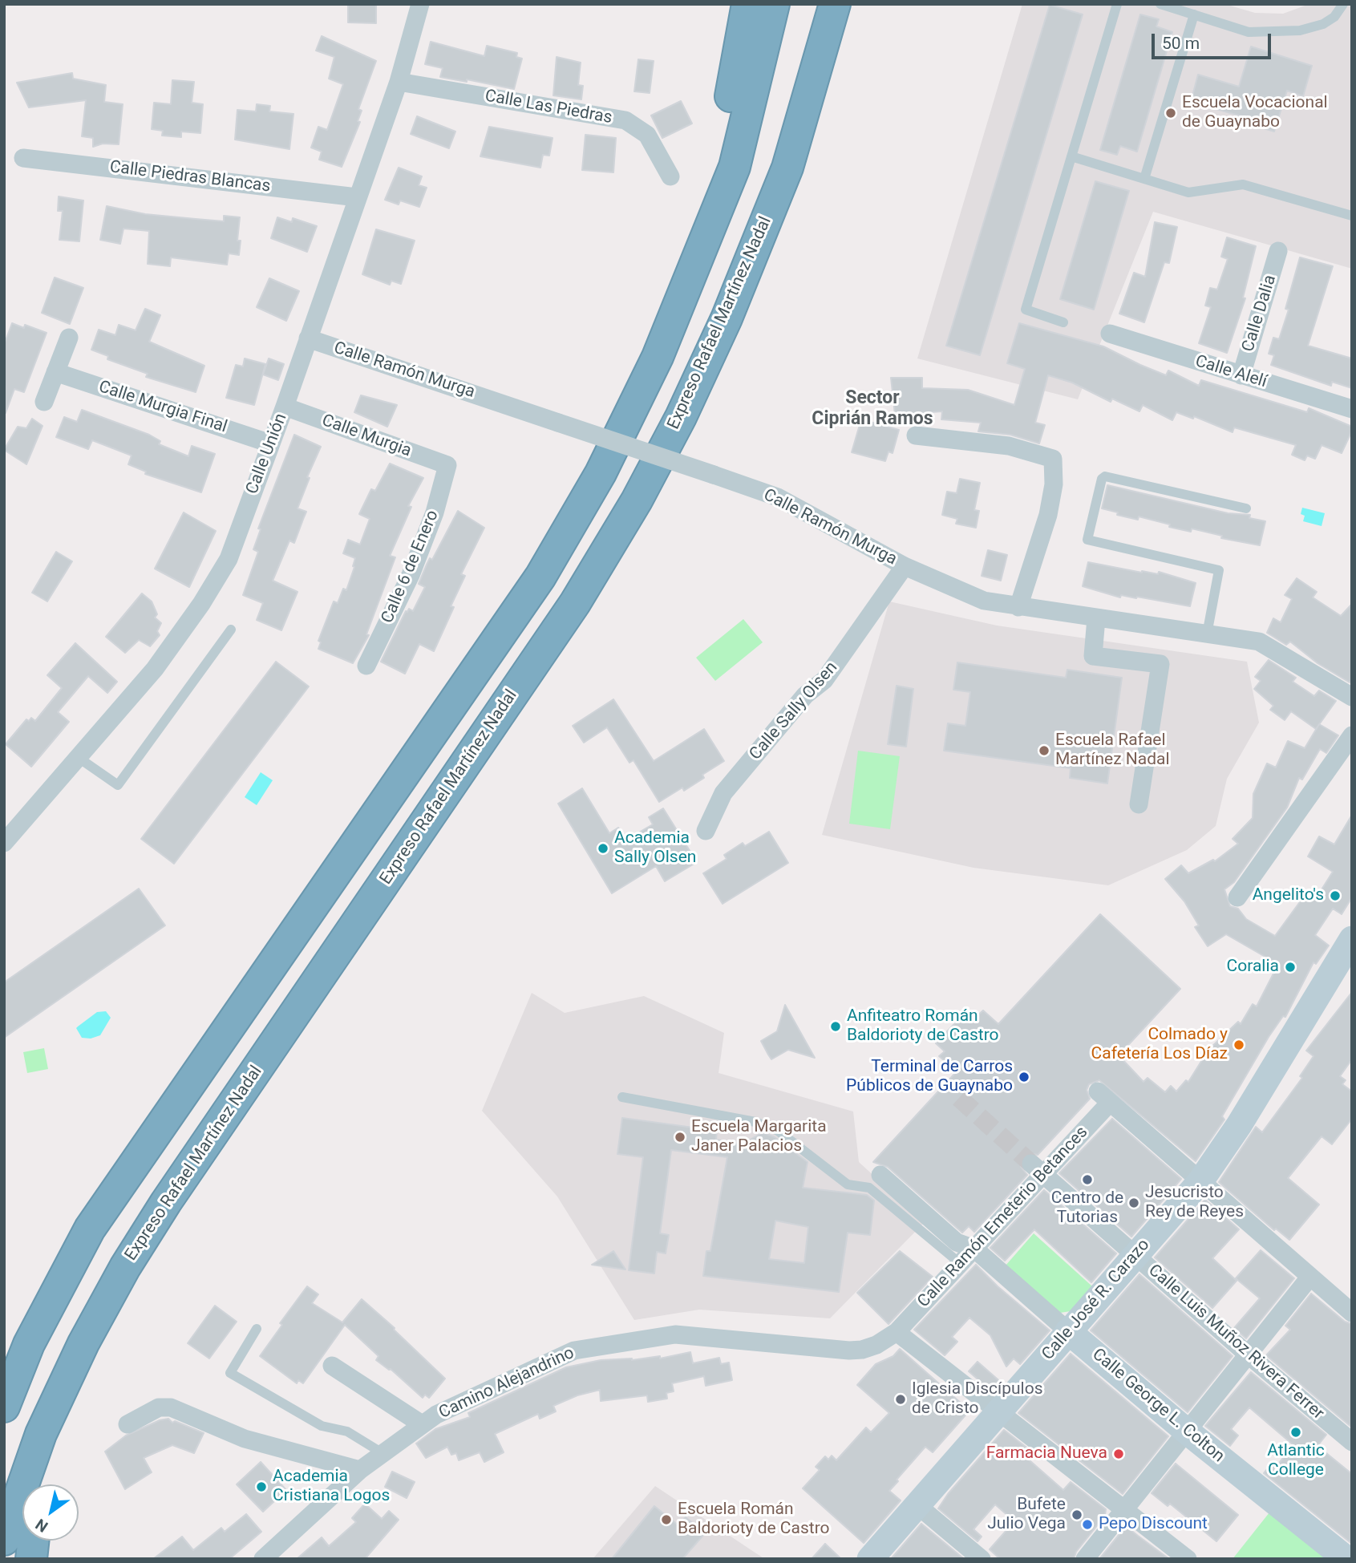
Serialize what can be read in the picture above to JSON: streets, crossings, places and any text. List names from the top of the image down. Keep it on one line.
{"streets":{"highway":["Expreso Rafael Martínez Nadal"],"street":["Calle Las Piedras","Calle Piedras Blancas","Calle Dalia","Calle Ramón Murga","Calle Alelí","Calle Murgia Final","Calle Murgia","Calle Unión","Calle 6 de Enero","Calle Sally Olsen","Calle Ramón Emeterio Betances","Calle José R. Carazo","Calle Luis Muñoz Rivera Ferrer","Camino Alejandrino","Calle George L. Colton"]},"crossings":[["Calle Las Piedras","Calle Unión"],["Calle Piedras Blancas","Calle Unión"],["Calle Dalia","Calle Alelí"],["Calle Ramón Murga","Calle Unión"],["Calle Ramón Murga","Calle Sally Olsen"],["Calle Murgia Final","Calle Unión"],["Calle Murgia","Calle Unión"],["Calle Murgia","Calle 6 de Enero"],["Calle Ramón Emeterio Betances","Calle José R. Carazo"],["Calle Ramón Emeterio Betances","Calle Luis Muñoz Rivera Ferrer"],["Calle Ramón Emeterio Betances","Camino Alejandrino"],["Calle Ramón Emeterio Betances","Calle George L. Colton"],["Calle José R. Carazo","Calle Luis Muñoz Rivera Ferrer"],["Calle José R. Carazo","Calle George L. Colton"]],"districts":["Sector Ciprián Ramos"],"places":["Escuela Vocacional de Guaynabo","Escuela Rafael Martínez Nadal","Academia Sally Olsen","Angelito's","Coralia","Anfiteatro Román Baldorioty de Castro","Colmado y Cafetería Los Díaz","Terminal de Carros Públicos de Guaynabo","Escuela Margarita Janer Palacios","Centro de Tutorias","Jesucristo Rey de Reyes","Iglesia Discípulos de Cristo","Atlantic College","Farmacia Nueva","Academia Cristiana Logos","Bufete Julio Vega","Escuela Román Baldorioty de Castro","Pepo Discount"],"scale_bar":"50 m","north":"bottom left"}
